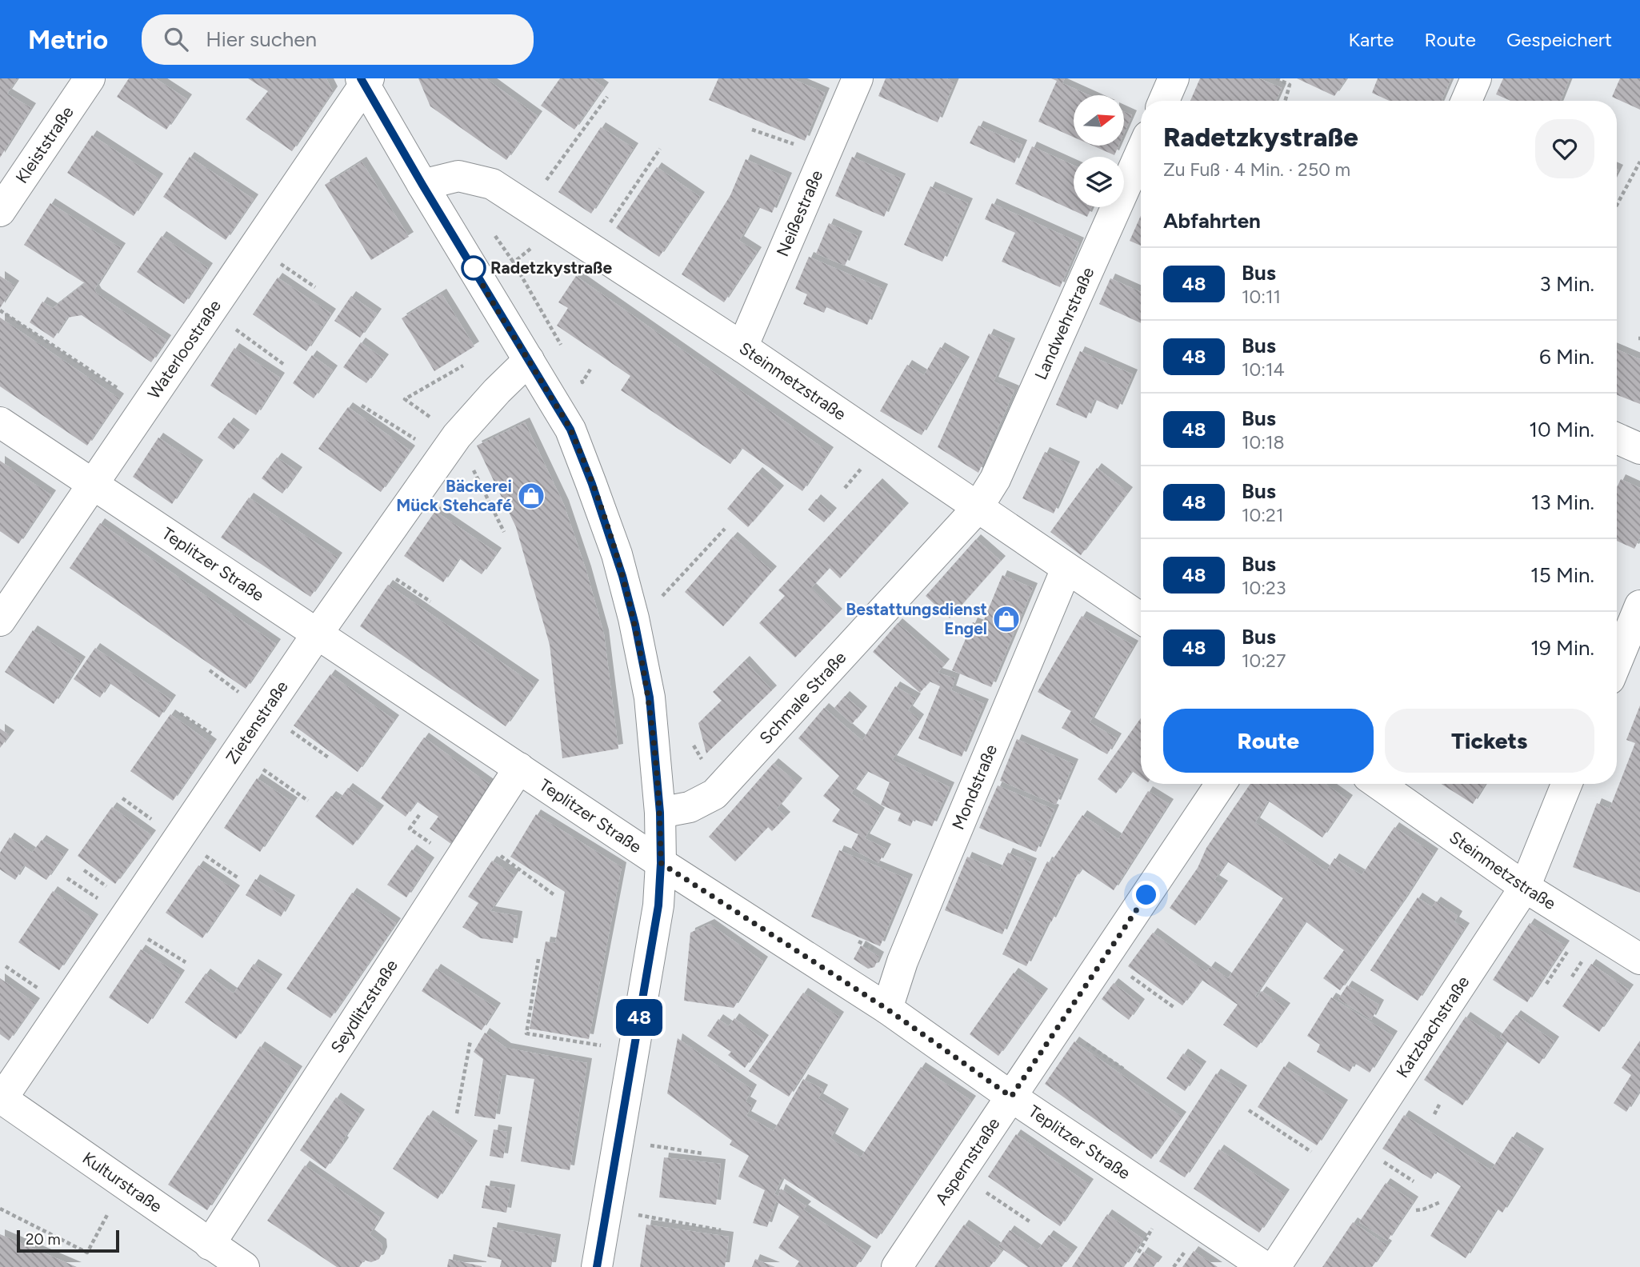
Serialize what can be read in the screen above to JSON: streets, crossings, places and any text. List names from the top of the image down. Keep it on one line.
{"streets":{"street":["Kleiststraße","Neißestraße","Landwehrstraße","Waterloostraße","Steinmetzstraße","Teplitzer Straße","Schmale Straße","Zietenstraße","Mondstraße","Seydlitzstraße","Katzbachstraße","Aspernstraße","Kulturstraße"]},"crossings":[["Neißestraße","Steinmetzstraße"],["Landwehrstraße","Steinmetzstraße"],["Landwehrstraße","Schmale Straße"],["Waterloostraße","Teplitzer Straße"],["Steinmetzstraße","Schmale Straße"],["Steinmetzstraße","Mondstraße"],["Steinmetzstraße","Katzbachstraße"],["Teplitzer Straße","Zietenstraße"],["Teplitzer Straße","Mondstraße"],["Teplitzer Straße","Seydlitzstraße"],["Teplitzer Straße","Aspernstraße"],["Zietenstraße","Kulturstraße"],["Seydlitzstraße","Kulturstraße"]],"places":{"other":["Radetzkystraße"],"shop":["Bäckerei Mück Stehcafé","Bestattungsdienst Engel"]},"lines":["bus line 48"],"scale_bar":"20 m","north":"right","page":{"header":"Metrio","search":"Hier suchen","nav":["Karte","Route","Gespeichert"],"on_map":"48","heading":[["Radetzkystraße","Zu Fuß · 4 Min. · 250 m"],"Abfahrten"],"list":[{"mark":"48","name":"Bus","note":"10:11","value":"3 Min."},{"mark":"48","name":"Bus","note":"10:14","value":"6 Min."},{"mark":"48","name":"Bus","note":"10:18","value":"10 Min."},{"mark":"48","name":"Bus","note":"10:21","value":"13 Min."},{"mark":"48","name":"Bus","note":"10:23","value":"15 Min."},{"mark":"48","name":"Bus","note":"10:27","value":"19 Min."}],"buttons":["Route","Tickets"],"scale":"20 m"}}
